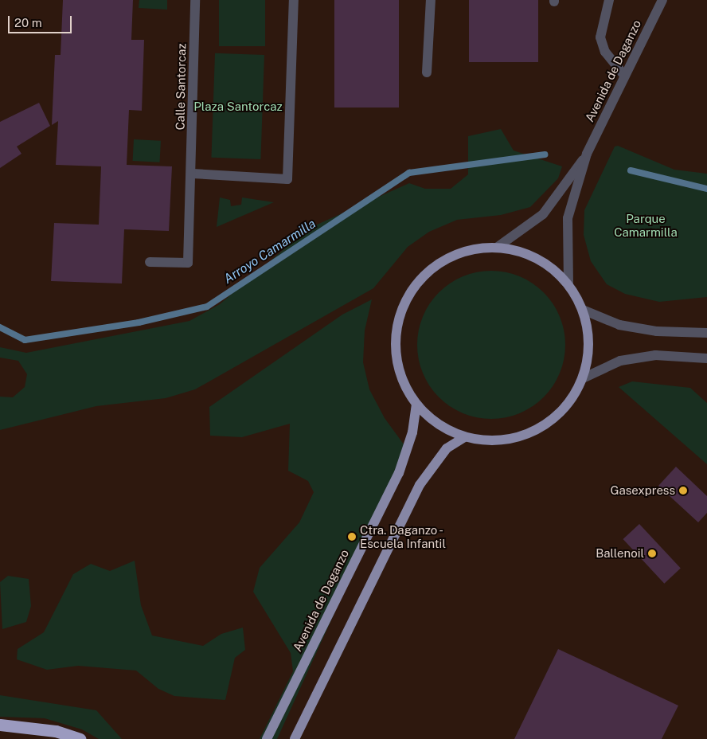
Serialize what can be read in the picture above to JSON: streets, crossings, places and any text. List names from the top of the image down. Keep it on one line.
{"streets":{"main road":["Avenida de Daganzo"],"street":["Calle Santorcaz"]},"water":["Arroyo Camarmilla"],"parks":["Plaza Santorcaz","Parque Camarmilla"],"places":["Gasexpress","Ctra. Daganzo - Escuela Infantil","Ballenoil"],"scale_bar":"20 m"}
